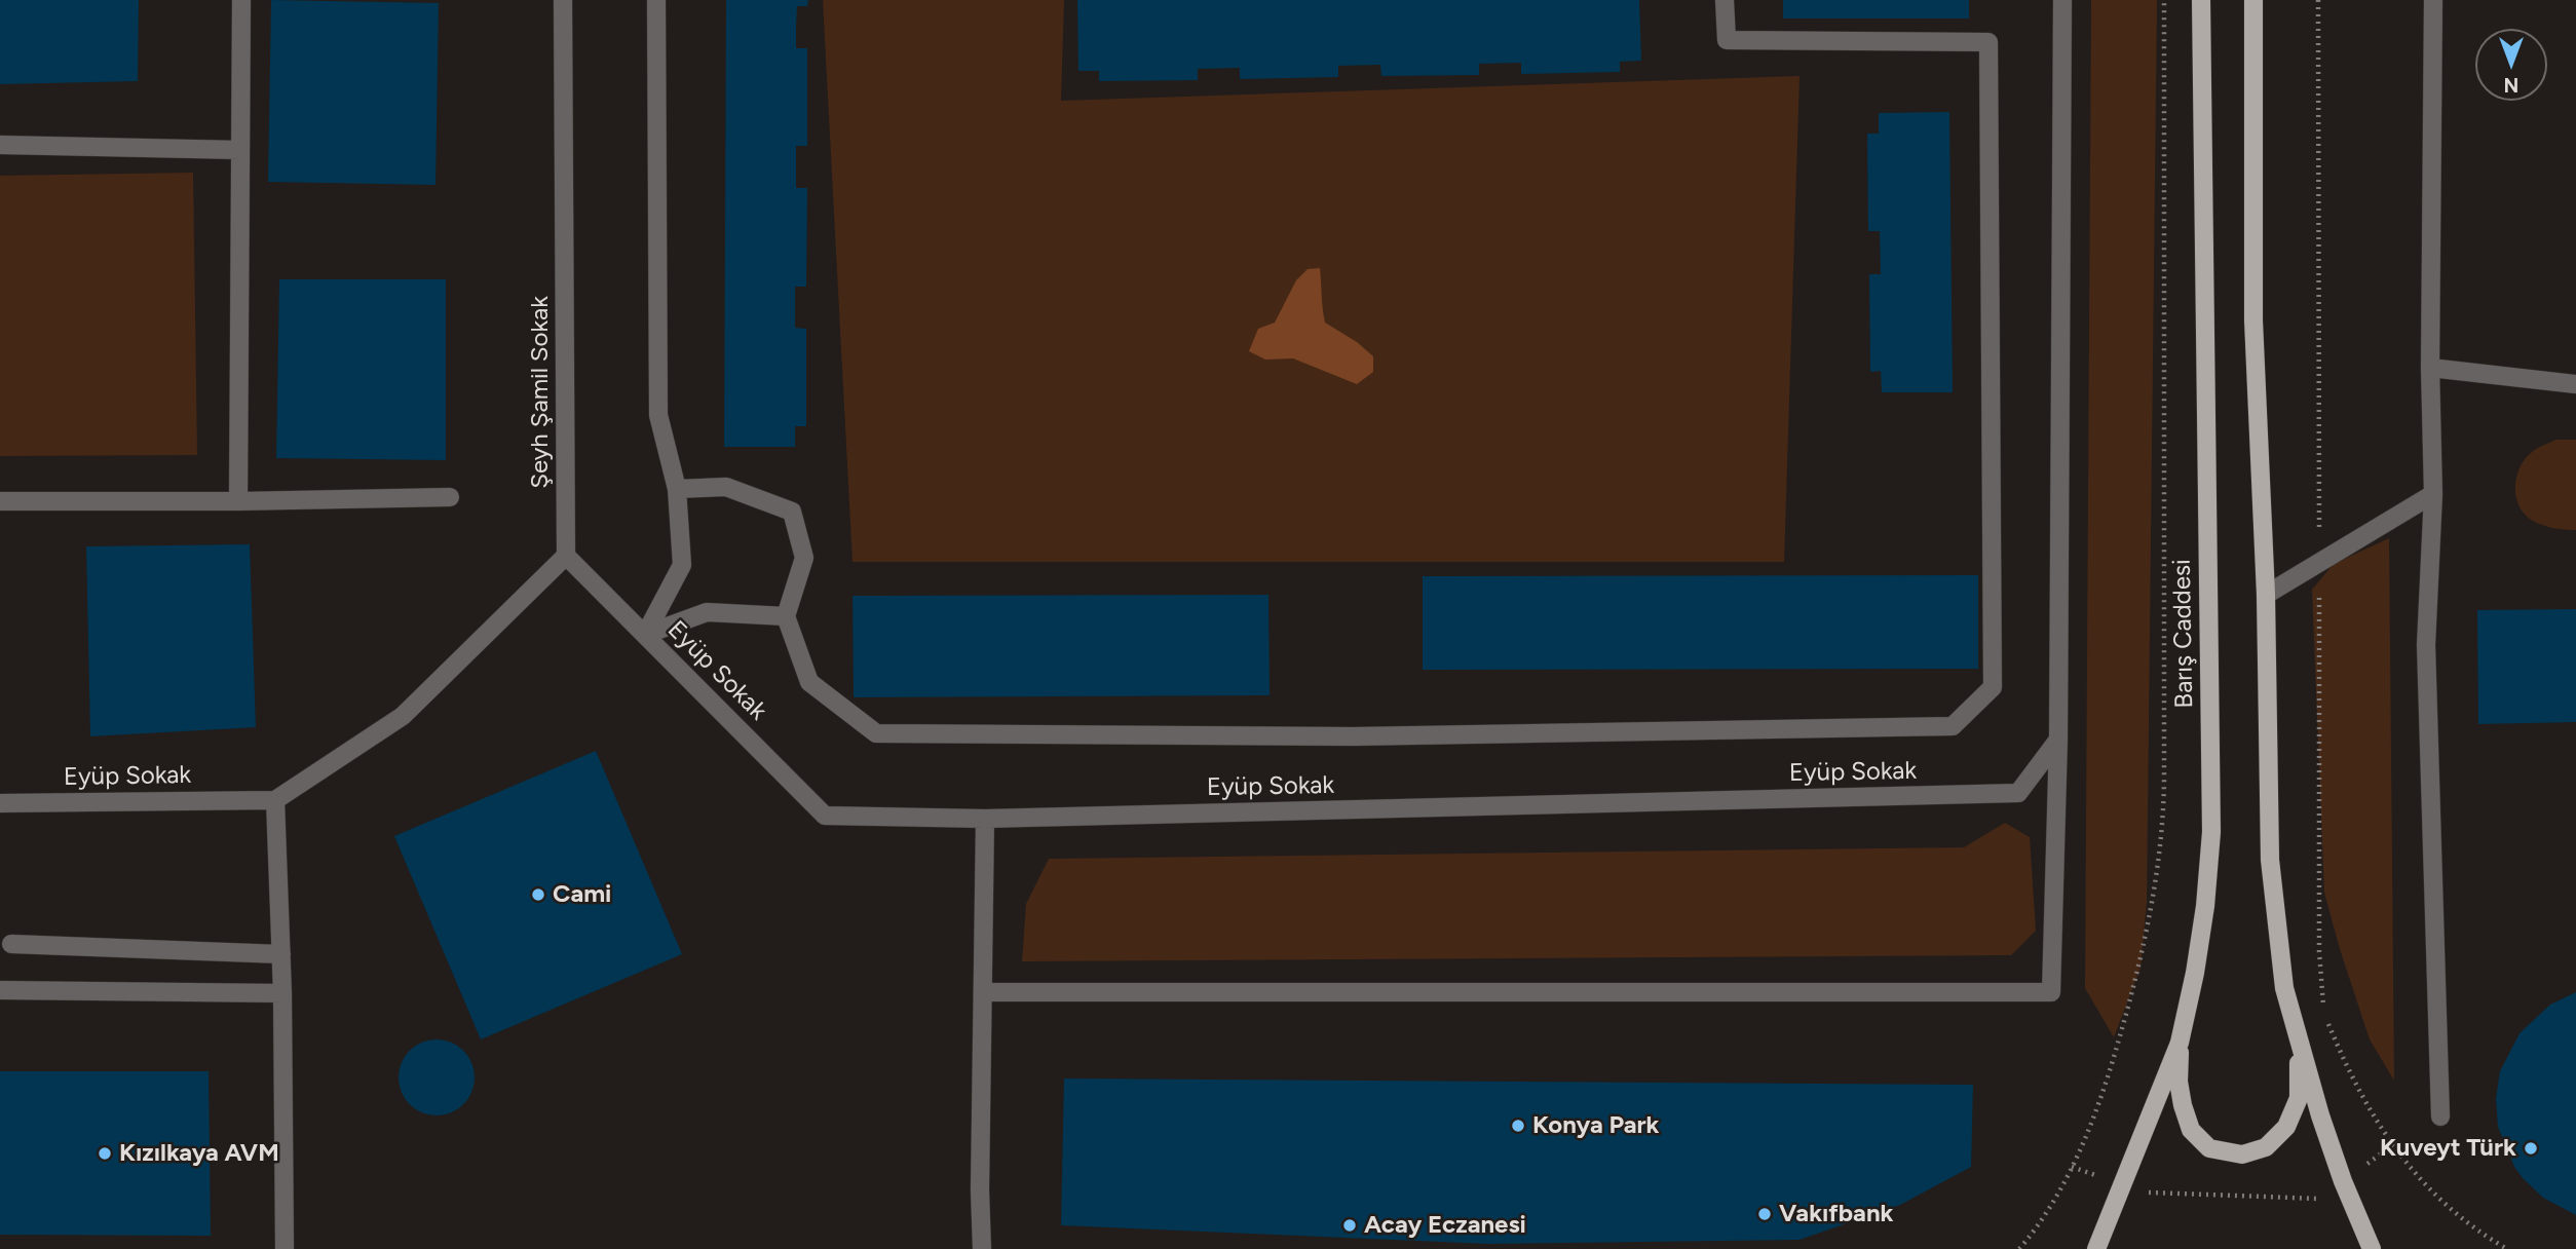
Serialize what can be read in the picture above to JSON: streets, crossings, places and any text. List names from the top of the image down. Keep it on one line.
{"streets":{"main road":["Barış Caddesi"],"street":["Şeyh Şamil Sokak","Eyüp Sokak"]},"crossings":[["Şeyh Şamil Sokak","Eyüp Sokak"]],"places":["Cami","Konya Park","Kuveyt Türk","Kızılkaya AVM","Vakıfbank","Acay Eczanesi"],"north":"bottom"}
